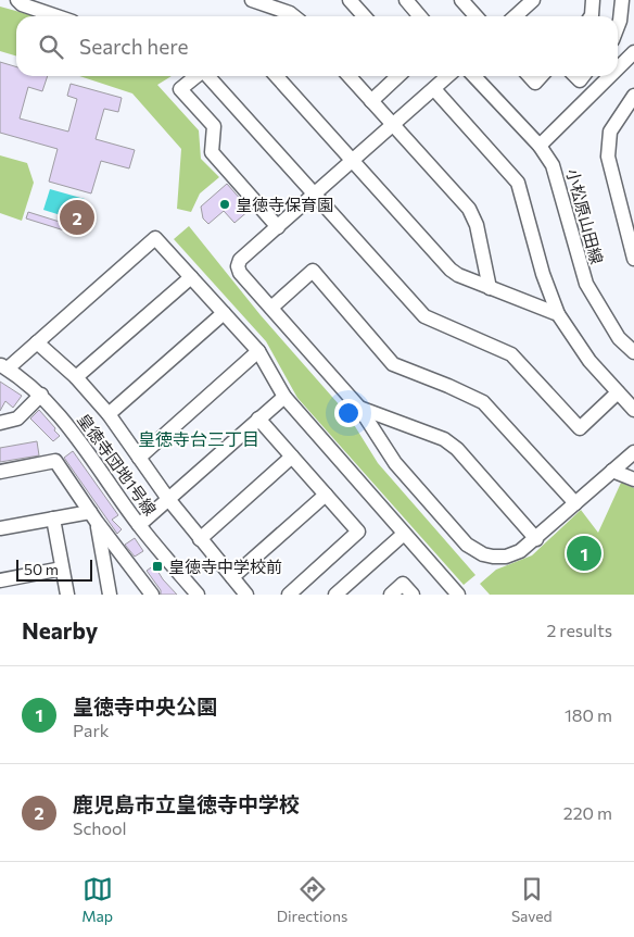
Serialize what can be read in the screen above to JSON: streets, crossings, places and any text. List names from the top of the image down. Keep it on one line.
{"streets":{"street":["小松原山田線","皇徳寺団地1号線"]},"districts":["皇徳寺台三丁目"],"places":{"other":["皇徳寺保育園"],"transit":["皇徳寺中学校前"]},"scale_bar":"50 m","page":{"search":"Search here","pins":["2","1"],"scale":"50 m","heading":["Nearby","2 results"],"list":[{"mark":"1","name":"皇徳寺中央公園","note":"Park","value":"180 m"},{"mark":"2","name":"鹿児島市立皇徳寺中学校","note":"School","value":"220 m"}],"nav":["Map","Directions","Saved"]}}
